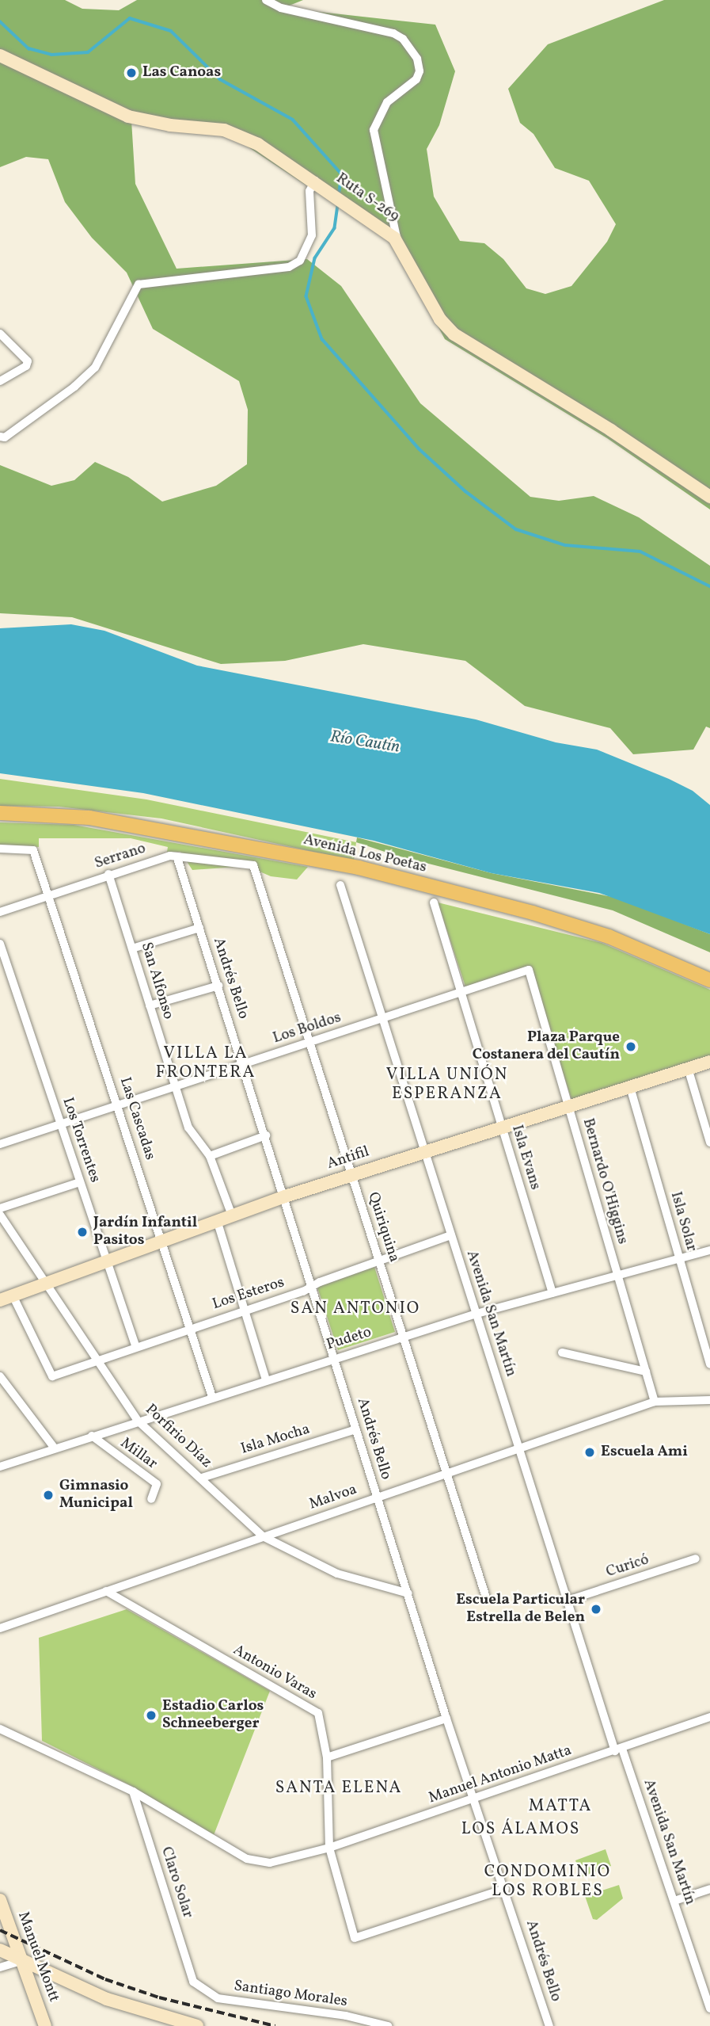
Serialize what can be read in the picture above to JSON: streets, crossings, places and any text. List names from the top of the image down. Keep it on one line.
{"streets":{"main road":["Ruta S-269","Avenida Los Poetas","Antifil","Manuel Montt"],"street":["Serrano","Andrés Bello","San Alfonso","Los Boldos","Las Cascadas","Los Torrentes","Isla Evans","Bernardo O'Higgins","Isla Solar","Quiriquina","Los Esteros","Avenida San Martín","Pudeto","Porfirio Díaz","Isla Mocha","Millar","Malvoa","Curicó","Antonio Varas","Manuel Antonio Matta","Claro Solar","Santiago Morales"]},"crossings":[["Serrano","Andrés Bello"],["Serrano","San Alfonso"],["Serrano","Las Cascadas"],["Serrano","Quiriquina"],["Andrés Bello","Los Boldos"],["Andrés Bello","Antifil"],["Andrés Bello","Los Esteros"],["Andrés Bello","Pudeto"],["Andrés Bello","Porfirio Díaz"],["Andrés Bello","Isla Mocha"],["Andrés Bello","Malvoa"],["Andrés Bello","Antonio Varas"],["Andrés Bello","Manuel Antonio Matta"],["San Alfonso","Los Boldos"],["San Alfonso","Antifil"],["Los Boldos","Las Cascadas"],["Los Boldos","Los Torrentes"],["Los Boldos","Isla Evans"],["Los Boldos","Bernardo O'Higgins"],["Los Boldos","Quiriquina"],["Los Boldos","Avenida San Martín"],["Las Cascadas","Antifil"],["Las Cascadas","Los Esteros"],["Las Cascadas","Pudeto"],["Los Torrentes","Antifil"],["Los Torrentes","Los Esteros"],["Isla Evans","Antifil"],["Isla Evans","Pudeto"],["Antifil","Bernardo O'Higgins"],["Antifil","Isla Solar"],["Antifil","Quiriquina"],["Antifil","Los Esteros"],["Antifil","Avenida San Martín"],["Antifil","Porfirio Díaz"],["Bernardo O'Higgins","Pudeto"],["Bernardo O'Higgins","Malvoa"],["Isla Solar","Pudeto"],["Quiriquina","Los Esteros"],["Quiriquina","Pudeto"],["Quiriquina","Malvoa"],["Los Esteros","Avenida San Martín"],["Los Esteros","Porfirio Díaz"],["Avenida San Martín","Pudeto"],["Avenida San Martín","Malvoa"],["Avenida San Martín","Curicó"],["Avenida San Martín","Manuel Antonio Matta"],["Pudeto","Porfirio Díaz"],["Pudeto","Millar"],["Porfirio Díaz","Isla Mocha"],["Porfirio Díaz","Malvoa"],["Malvoa","Antonio Varas"],["Antonio Varas","Manuel Antonio Matta"],["Manuel Antonio Matta","Claro Solar"],["Claro Solar","Santiago Morales"]],"districts":["VILLA LA FRONTERA","VILLA UNIÓN ESPERANZA","SAN ANTONIO","SANTA ELENA","MATTA","LOS ÁLAMOS","CONDOMINIO LOS ROBLES"],"water":["Río Cautín"],"places":["Las Canoas","Plaza Parque Costanera del Cautín","Jardín Infantil Pasitos","Escuela Ami","Gimnasio Municipal","Escuela Particular Estrella de Belen","Estadio Carlos Schneeberger"]}
